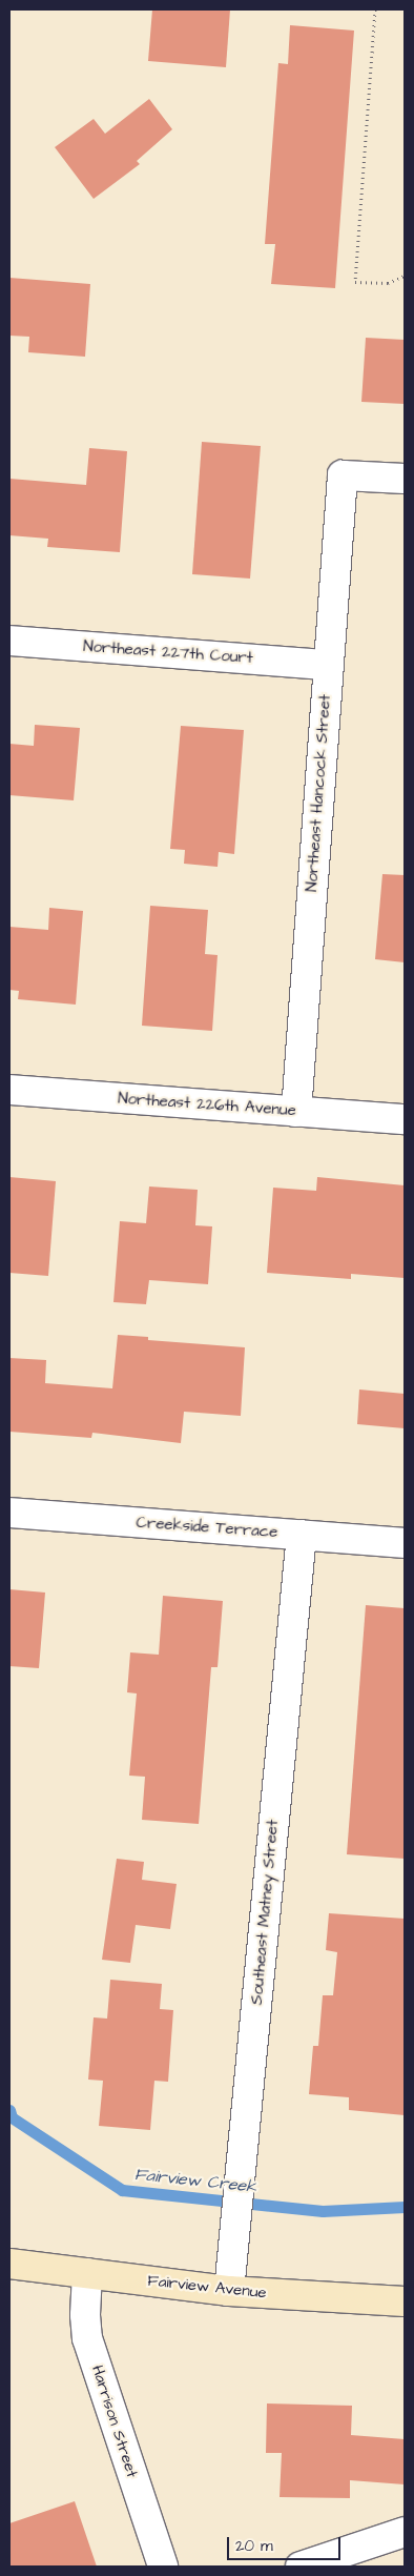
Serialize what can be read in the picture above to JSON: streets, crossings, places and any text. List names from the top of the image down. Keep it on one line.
{"streets":{"main road":["Fairview Avenue"],"street":["Northeast 227th Court","Northeast Hancock Street","Northeast 226th Avenue","Creekside Terrace","Southeast Matney Street","Harrison Street"]},"crossings":[["Northeast 227th Court","Northeast Hancock Street"],["Northeast Hancock Street","Northeast 226th Avenue"],["Creekside Terrace","Southeast Matney Street"],["Southeast Matney Street","Fairview Avenue"],["Fairview Avenue","Harrison Street"]],"water":["Fairview Creek"],"scale_bar":"20 m"}
